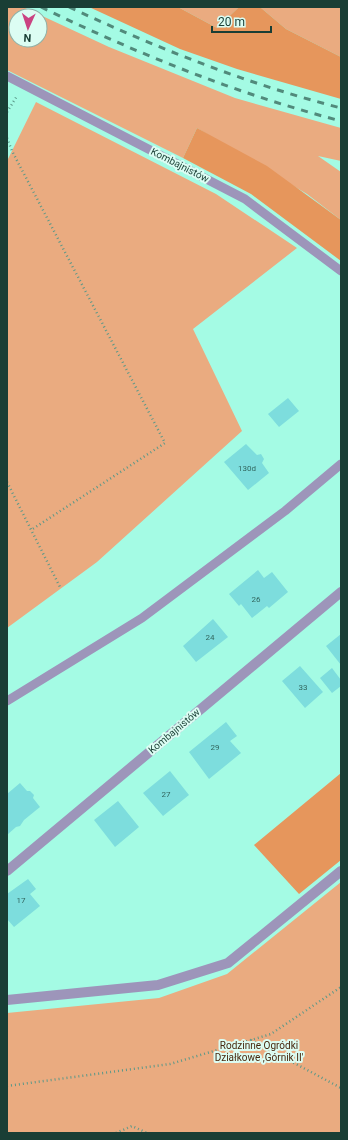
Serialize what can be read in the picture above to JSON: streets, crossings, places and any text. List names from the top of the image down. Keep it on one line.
{"streets":{"street":["Kombajnistów"]},"parks":["Rodzinne Ogródki Działkowe ,Górnik II'"],"house_numbers":["130d","26","24","33","29","27","17"],"scale_bar":"20 m","north":"bottom"}
